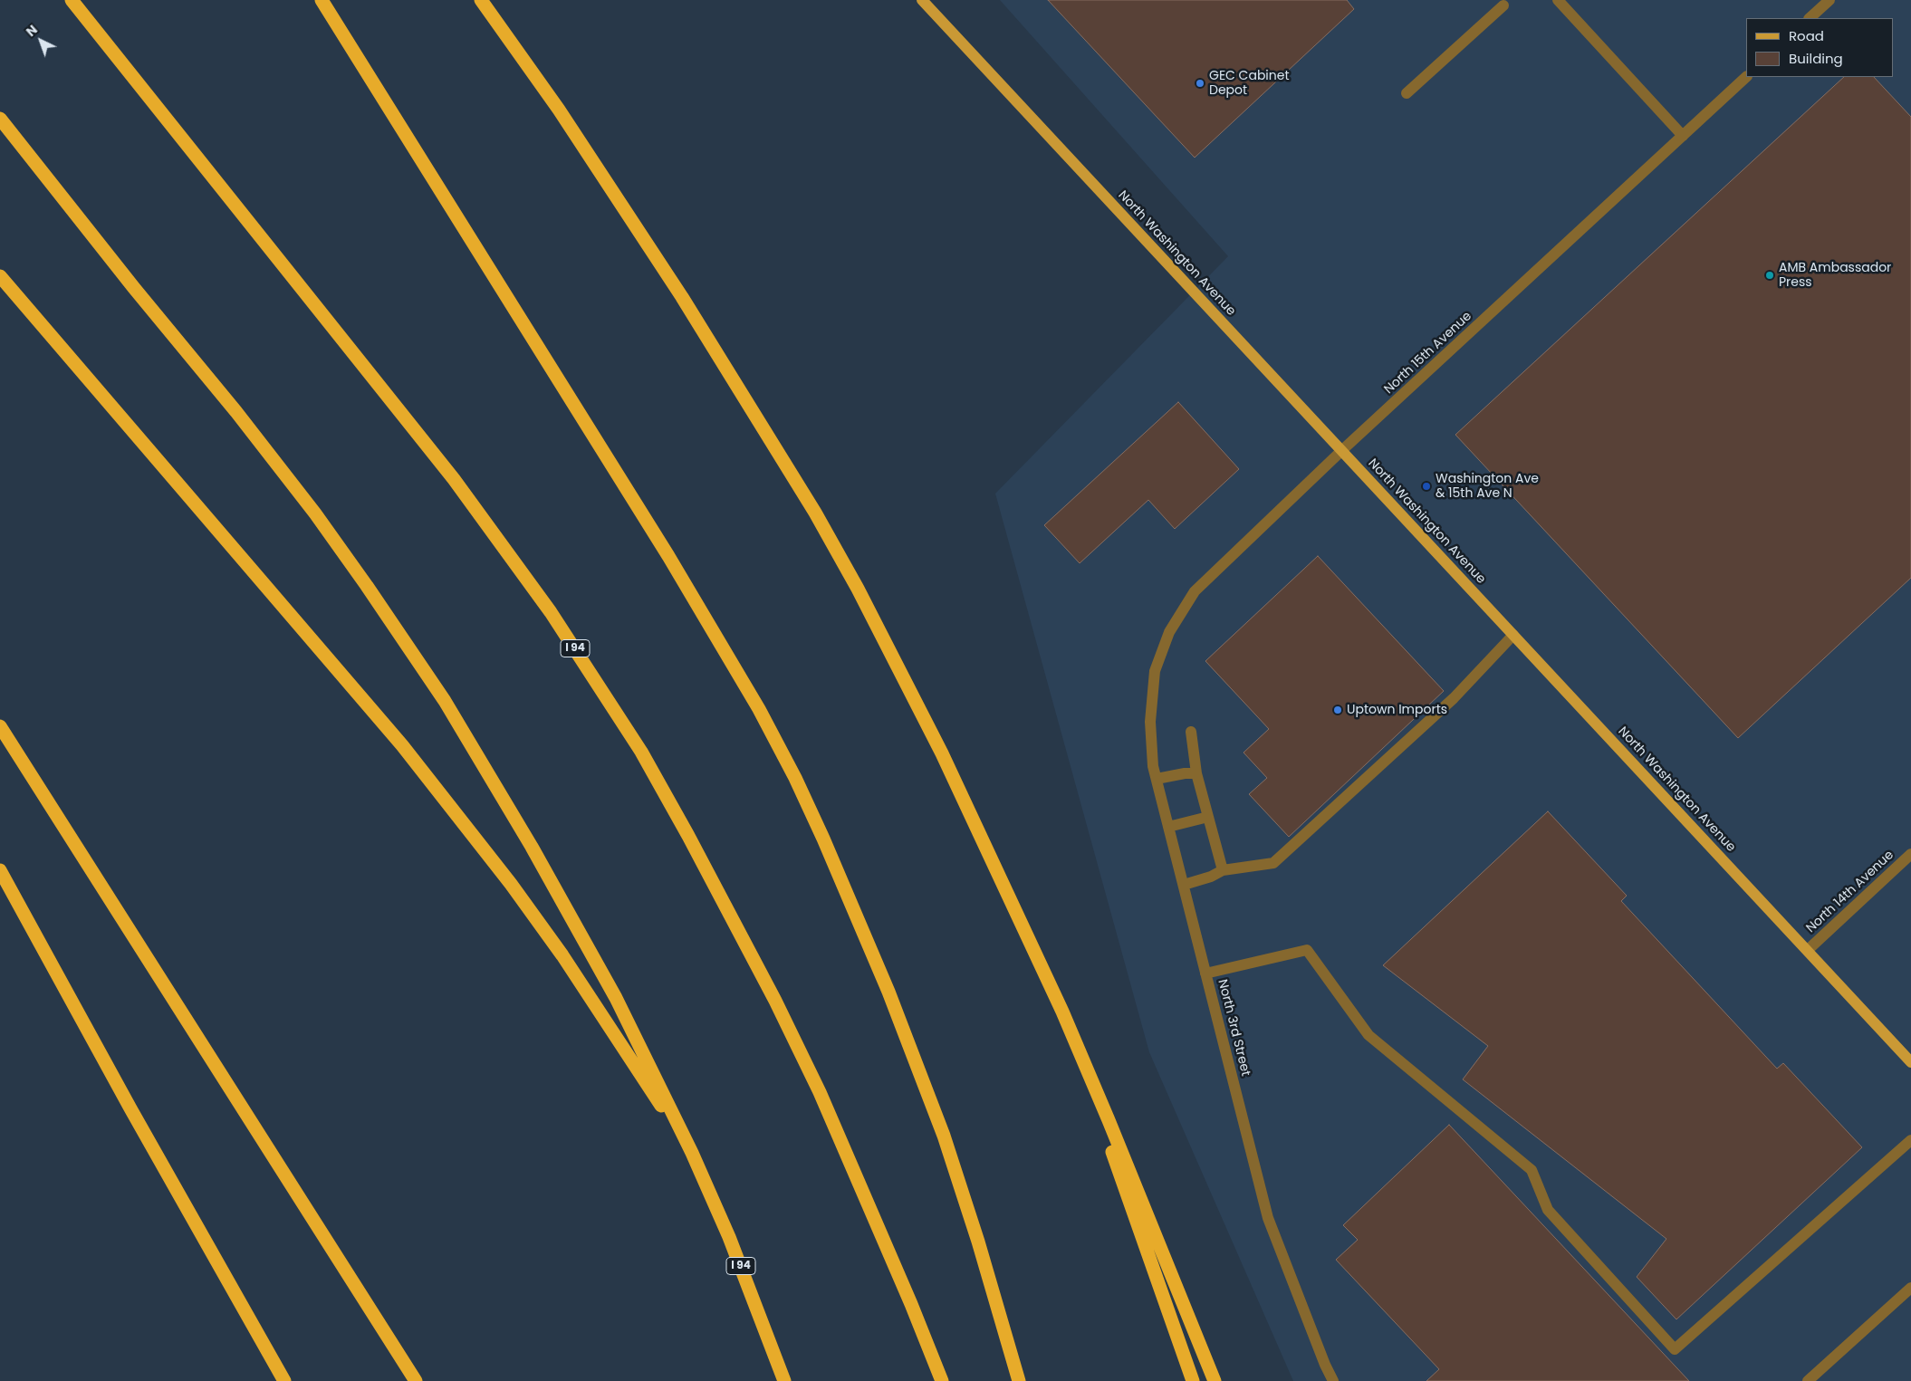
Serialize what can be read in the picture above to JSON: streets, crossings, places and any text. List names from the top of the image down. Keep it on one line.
{"streets":{"highway":["I 94"],"main road":["North Washington Avenue"],"street":["North 15th Avenue","North 14th Avenue","North 3rd Street"]},"crossings":[["North Washington Avenue","North 15th Avenue"],["North Washington Avenue","North 14th Avenue"],["North 15th Avenue","North 3rd Street"]],"places":["GEC Cabinet Depot","AMB Ambassador Press","Washington Ave & 15th Ave N","Uptown Imports"],"legend":["Road","Building"],"north":"top left"}
